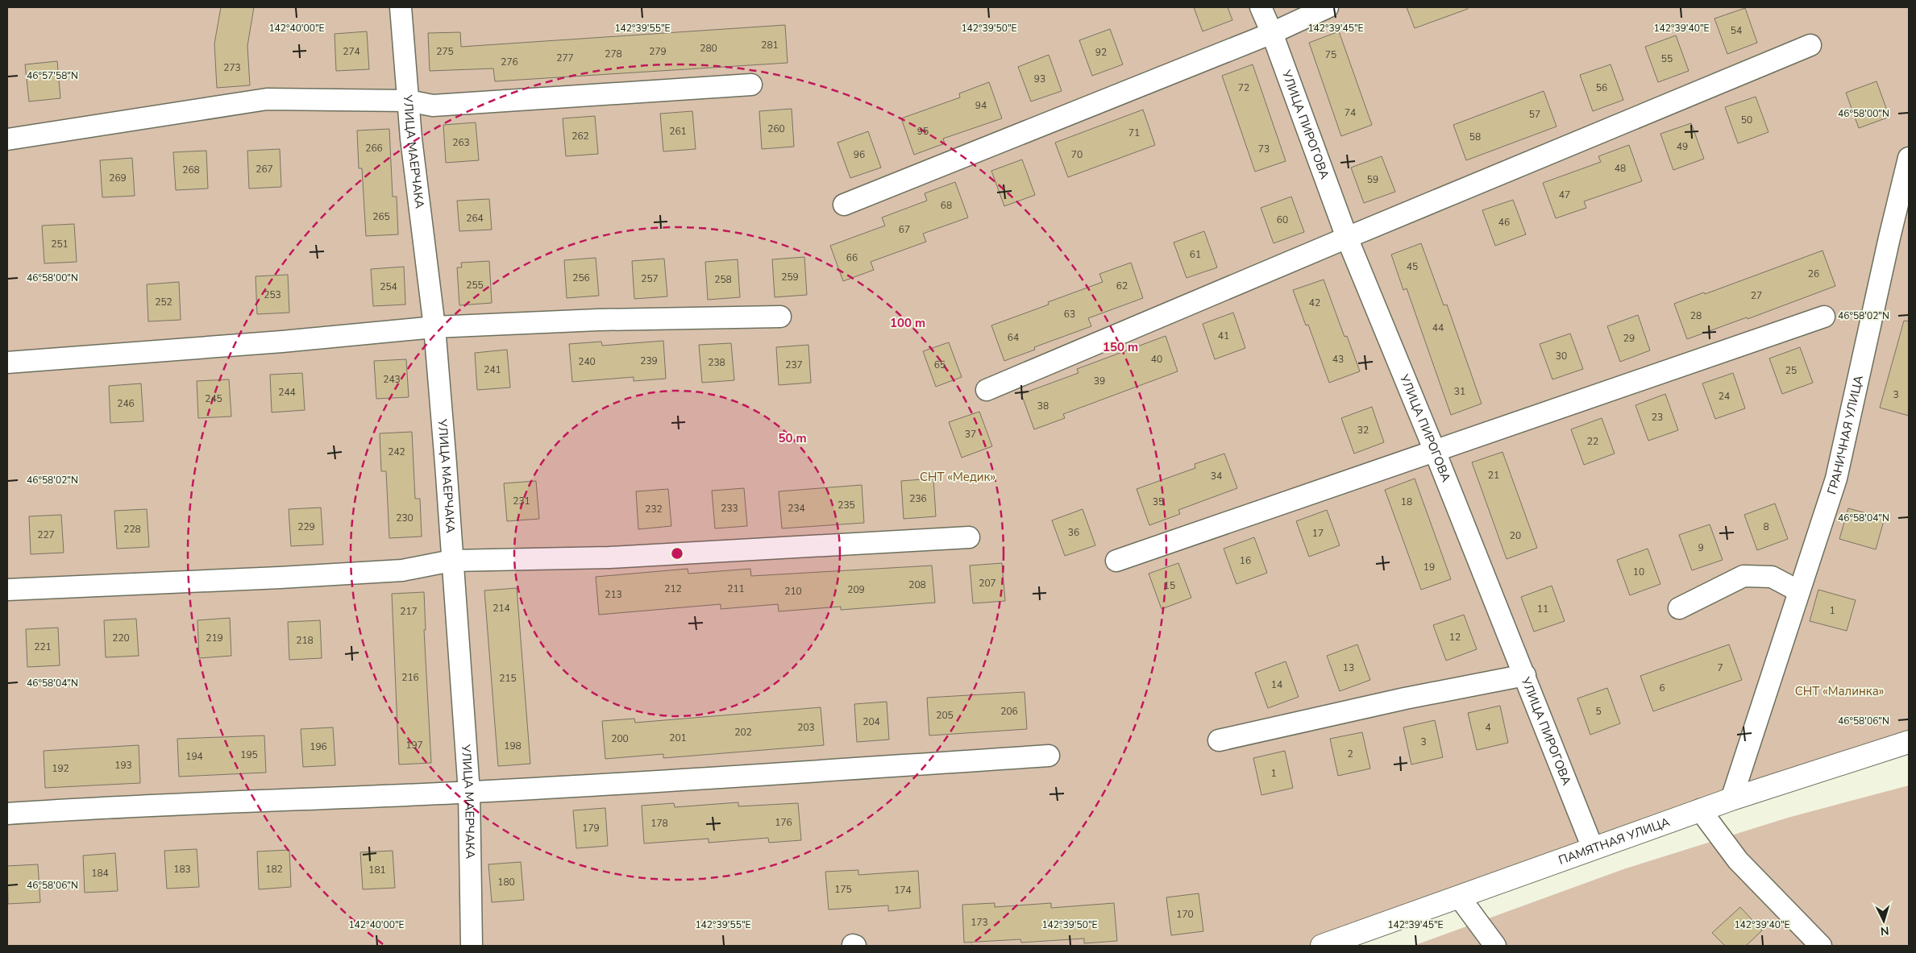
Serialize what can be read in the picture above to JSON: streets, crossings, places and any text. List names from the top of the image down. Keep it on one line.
{"streets":{"street":["УЛИЦА ПИРОГОВА","УЛИЦА МАЕРЧАКА","ГРАНИЧНАЯ УЛИЦА","ПАМЯТНАЯ УЛИЦА"]},"crossings":[["УЛИЦА ПИРОГОВА","ПАМЯТНАЯ УЛИЦА"],["ГРАНИЧНАЯ УЛИЦА","ПАМЯТНАЯ УЛИЦА"]],"parks":["СНТ «Медик»","СНТ «Малинка»"],"house_numbers":["54","281","280","274","275","279","92","278","75","277","55","276","273","93","72","56","94","74","57","50","260","261","95","71","262","58","263","49","266","73","96","70","48","267","268","269","59","47","68","265","264","60","46","67","251","61","66","45","26","259","256","257","258","255","62","254","253","27","252","42","63","28","44","41","64","29","30","40","43","239","240","238","237","65","241","25","243","39","31","244","3","24","245","246","38","23","32","37","22","242","21","34","236","231","35","18","235","233","234","232","230","229","8","228","36","17","227","20","9","16","19","10","207","208","15","212","211","209","210","213","214","11","1","217","12","220","219","218","221","13","7","216","215","14","6","206","5","205","204","203","4","202","201","200","3","197","198","196","2","195","194","193","192","1","176","178","179","183","182","181","184","180","175","174","170","173"],"north":"bottom","coordinates":["142°40'00\"E","142°39'55\"E","142°39'50\"E","142°39'45\"E","142°39'40\"E","46°57'58\"N","46°58'00\"N","46°58'02\"N","46°58'04\"N","46°58'06\"N"],"rings":["100 m","150 m","50 m"]}
